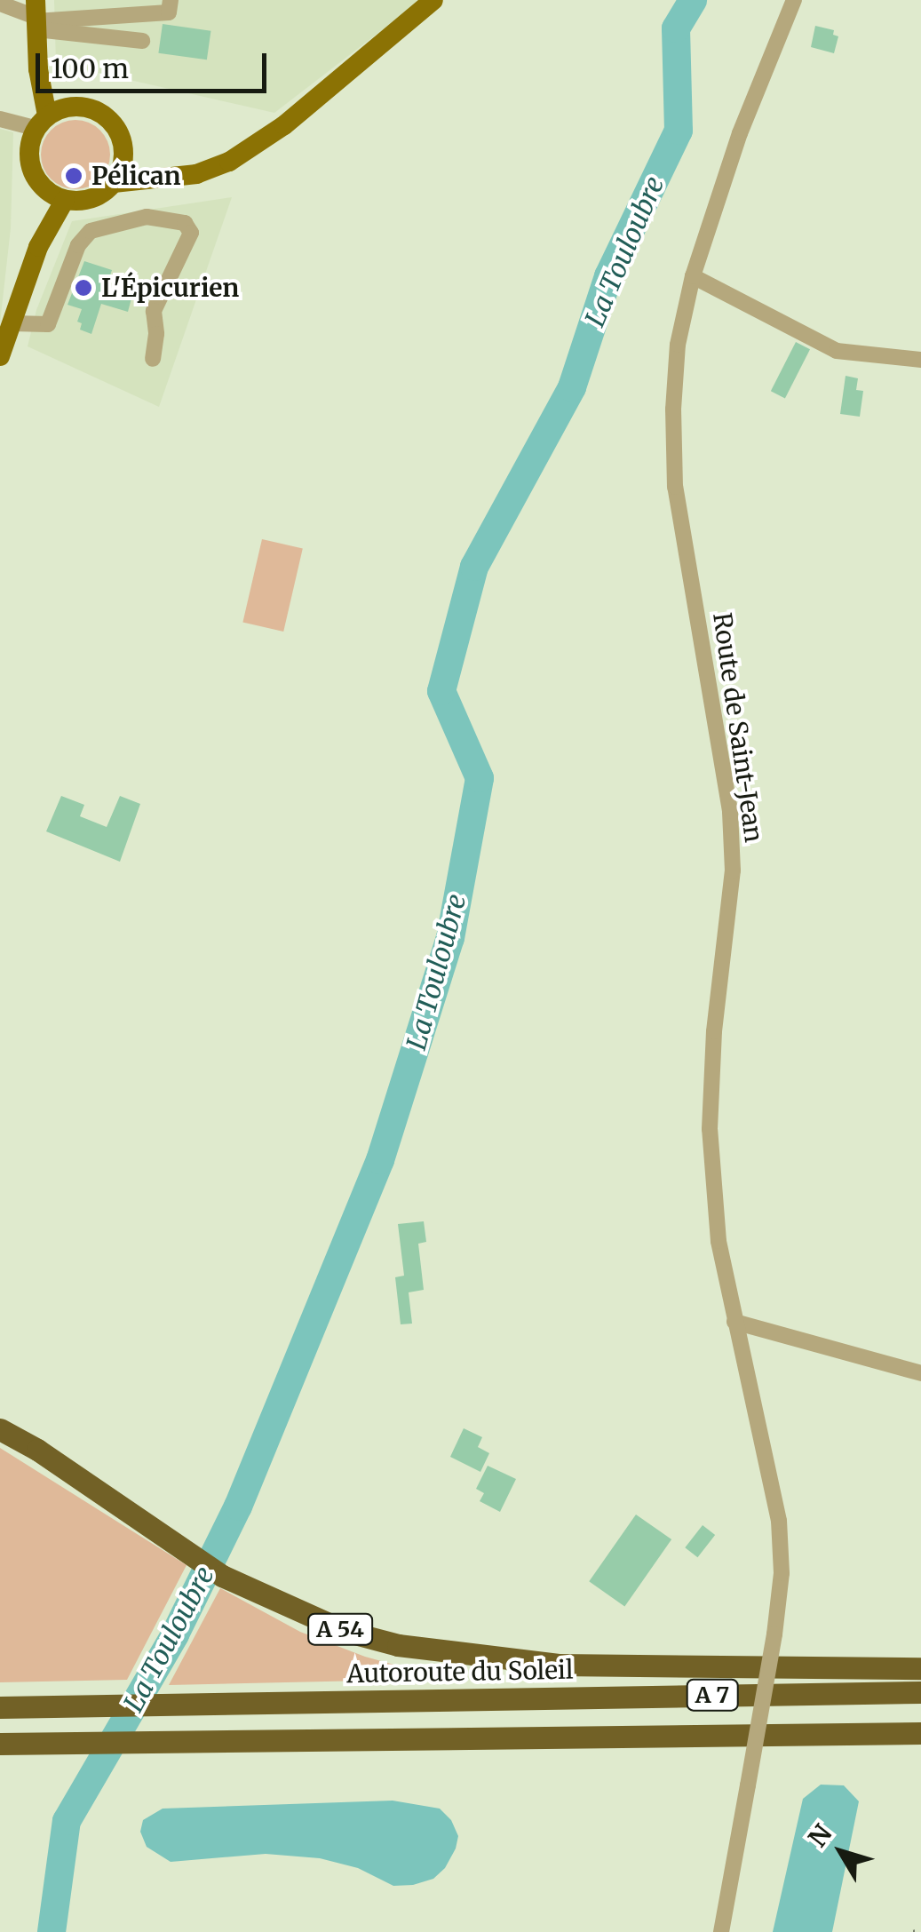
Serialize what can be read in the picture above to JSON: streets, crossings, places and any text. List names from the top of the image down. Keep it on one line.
{"streets":{"highway":["A 54","Autoroute du Soleil","A 7"],"street":["Route de Saint-Jean"]},"water":["La Touloubre"],"places":["Pélican","L'Épicurien"],"scale_bar":"100 m","north":"top left"}
